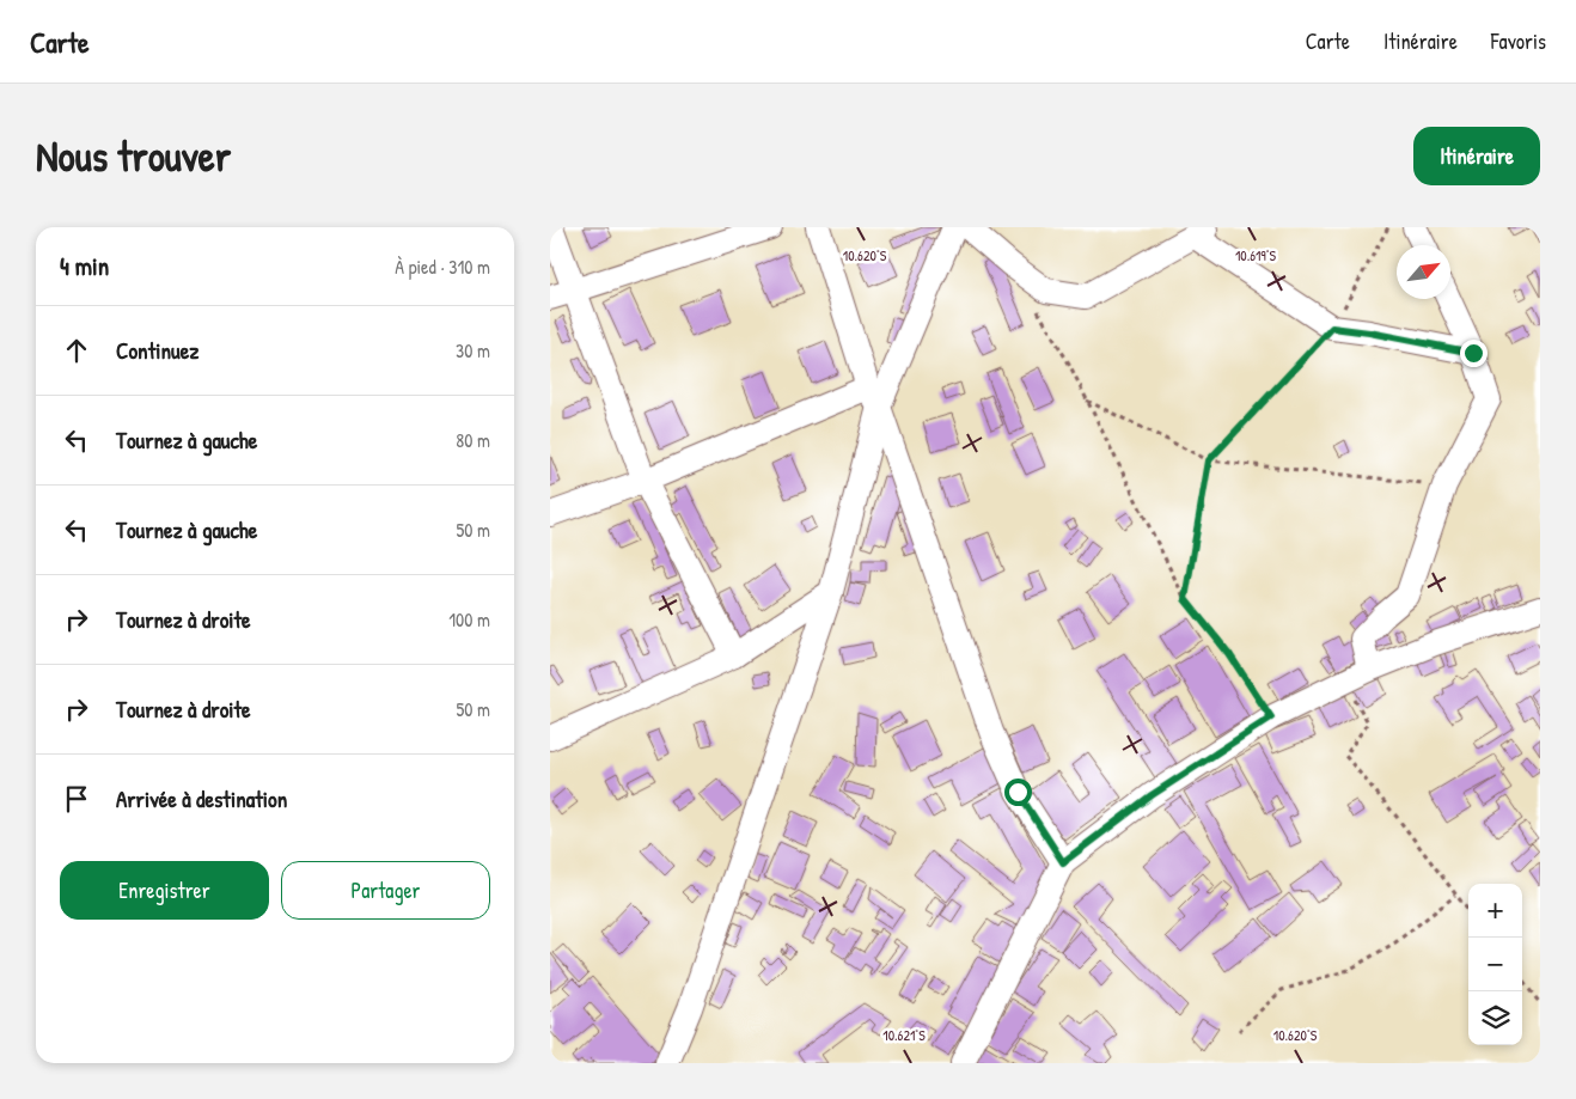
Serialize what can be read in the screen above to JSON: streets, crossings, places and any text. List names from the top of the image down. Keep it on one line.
{"north":"top right","page":{"header":"Carte","nav":["Carte","Itinéraire","Favoris"],"buttons":["Itinéraire",["Enregistrer","Partager"]],"title":"Nous trouver","heading":["4 min","À pied · 310 m"],"list":[["Continuez","30 m"],["Tournez à gauche","80 m"],["Tournez à gauche","50 m"],["Tournez à droite","100 m"],["Tournez à droite","50 m"],"Arrivée à destination"],"map_buttons":["+","−"]},"coordinates":["10.620°S","10.619°S","10.621°S"]}
